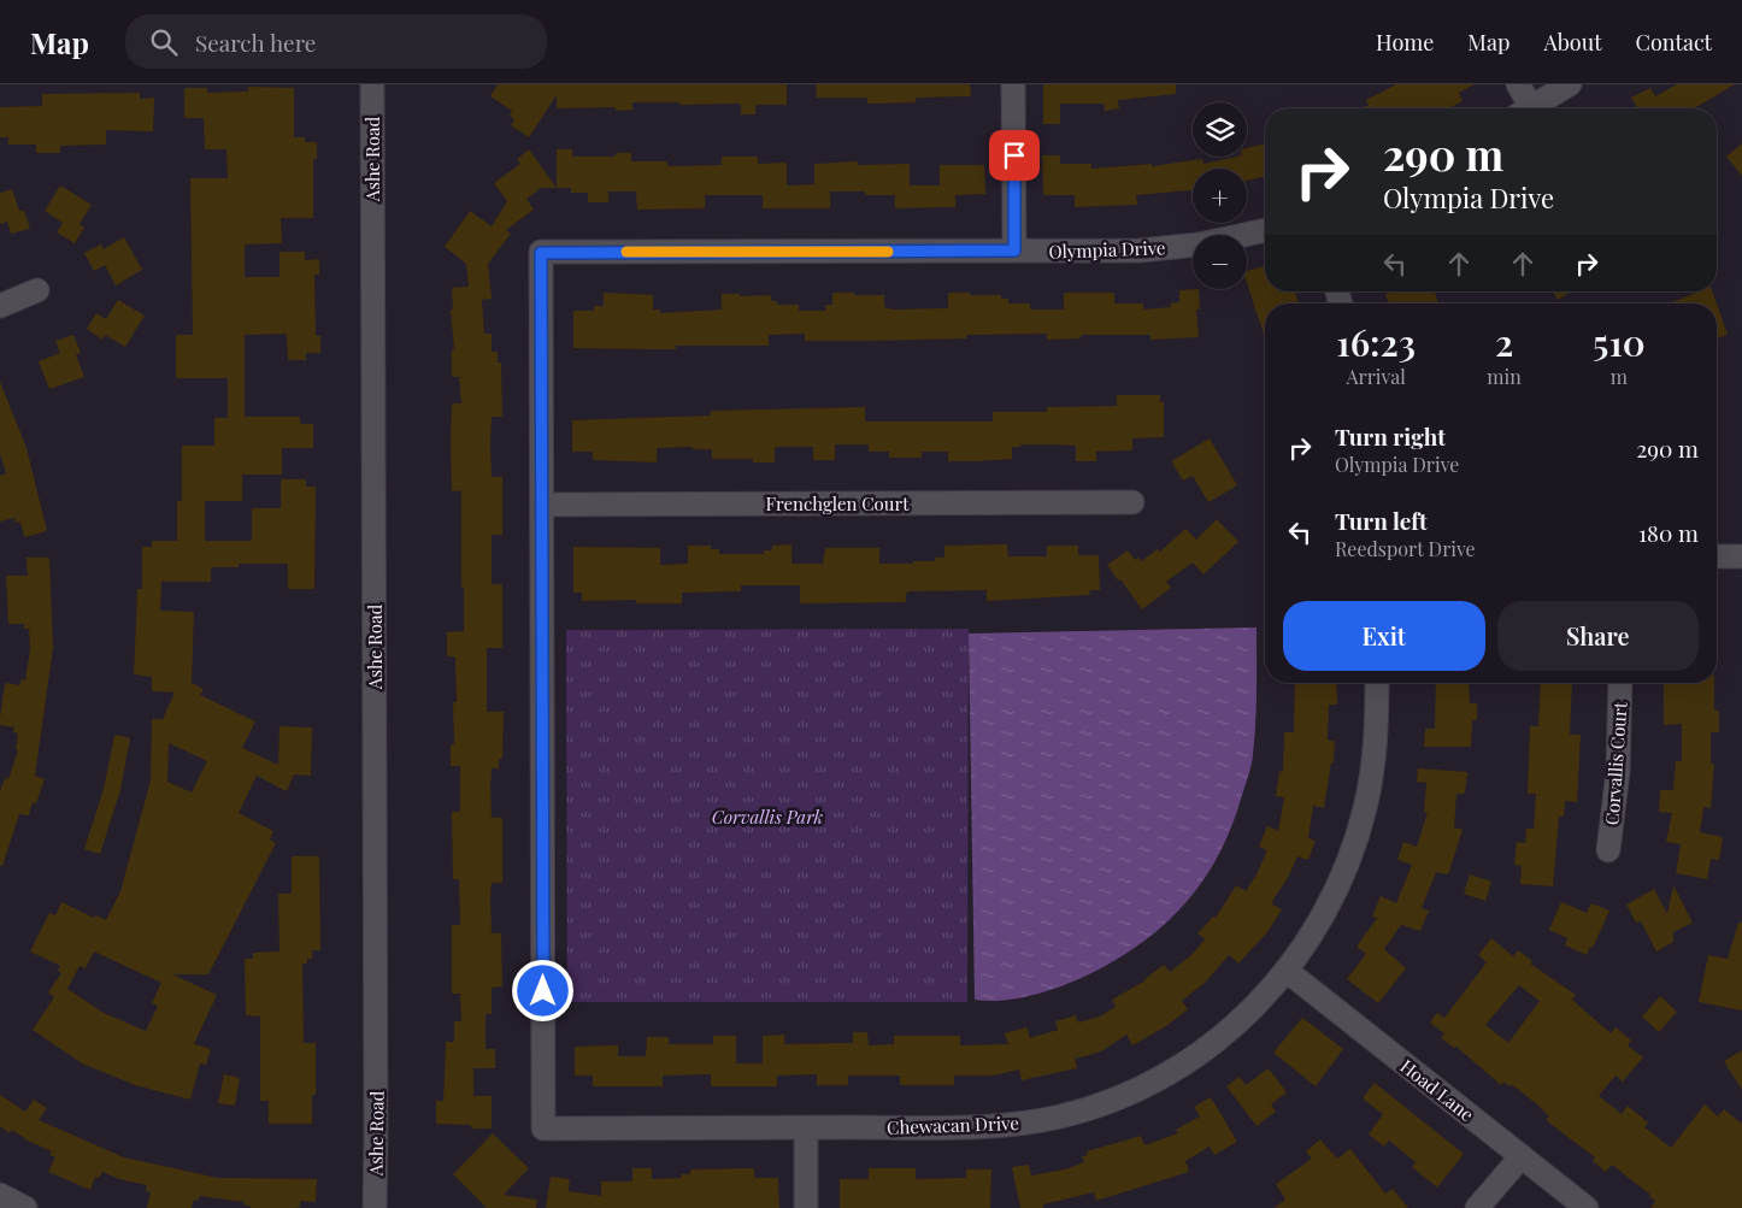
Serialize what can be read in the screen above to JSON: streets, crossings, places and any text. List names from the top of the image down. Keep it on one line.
{"streets":{"street":["Ashe Road","Olympia Drive","Frenchglen Court","Corvallis Court","Hoad Lane","Chewacan Drive"]},"crossings":[["Olympia Drive","Frenchglen Court"],["Olympia Drive","Chewacan Drive"],["Frenchglen Court","Chewacan Drive"],["Hoad Lane","Chewacan Drive"]],"parks":["Corvallis Park"],"page":{"header":"Map","search":"Search here","nav":["Home","Map","About","Contact"],"map_buttons":["+","−"],"turn":["290 m","Olympia Drive"],"eta":["16:23","Arrival","2","min","510","m"],"list":[{"name":"Turn right","note":"Olympia Drive","value":"290 m"},{"name":"Turn left","note":"Reedsport Drive","value":"180 m"}],"buttons":["Exit","Share"]}}
